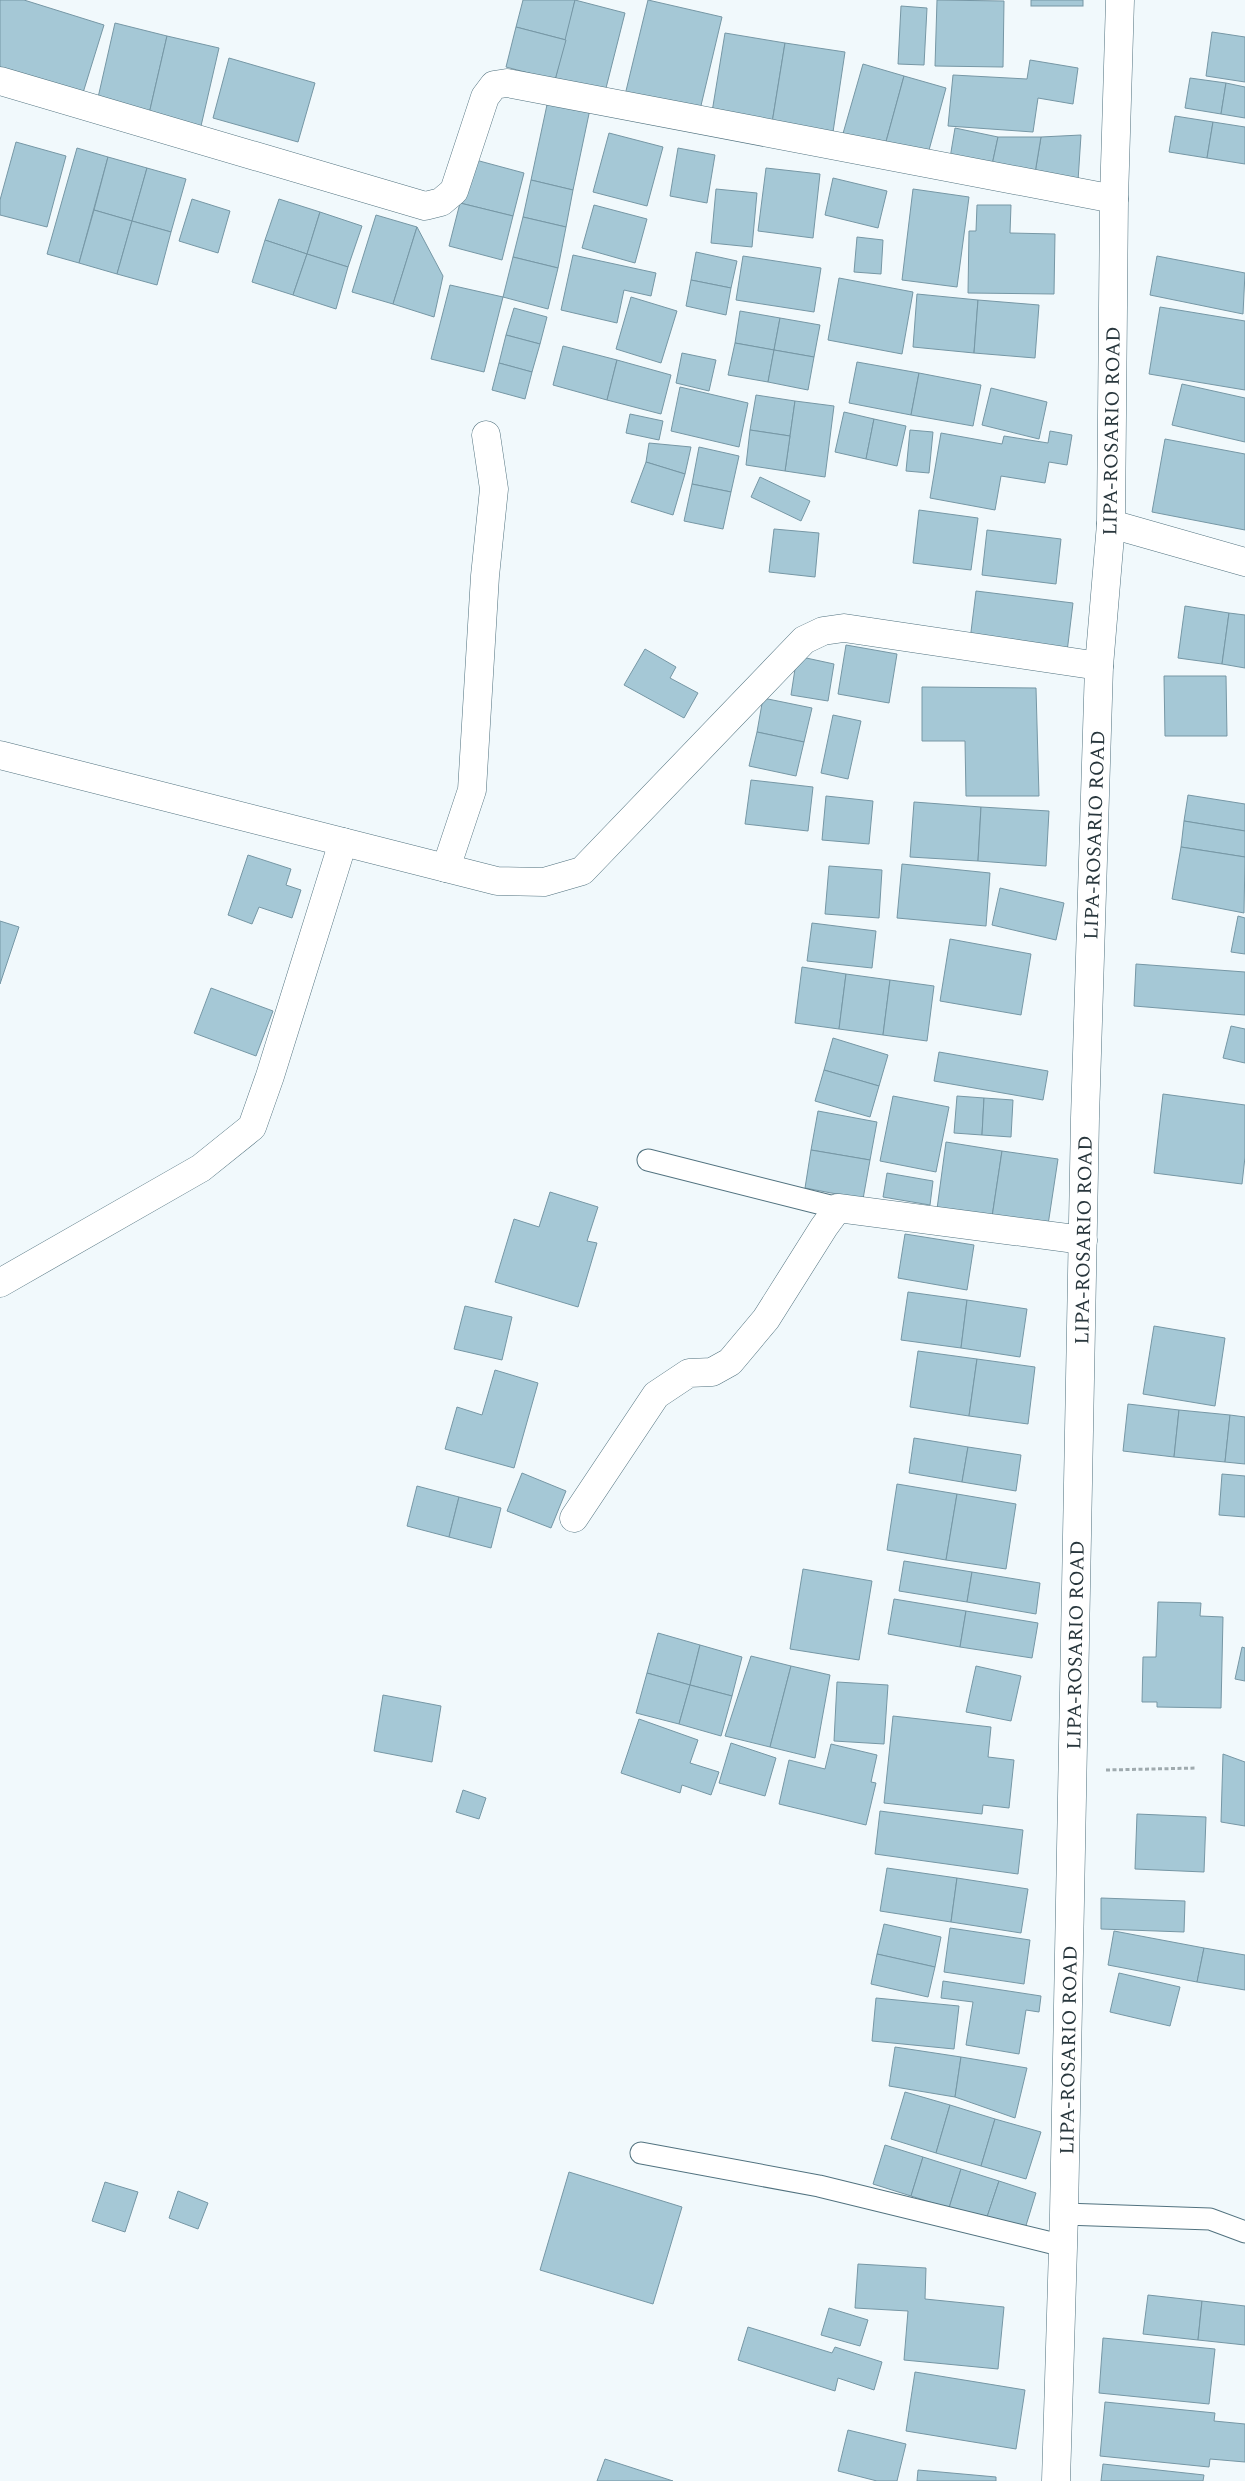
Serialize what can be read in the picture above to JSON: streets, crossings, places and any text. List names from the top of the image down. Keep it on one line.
{"streets":{"street":["LIPA-ROSARIO ROAD"]}}
